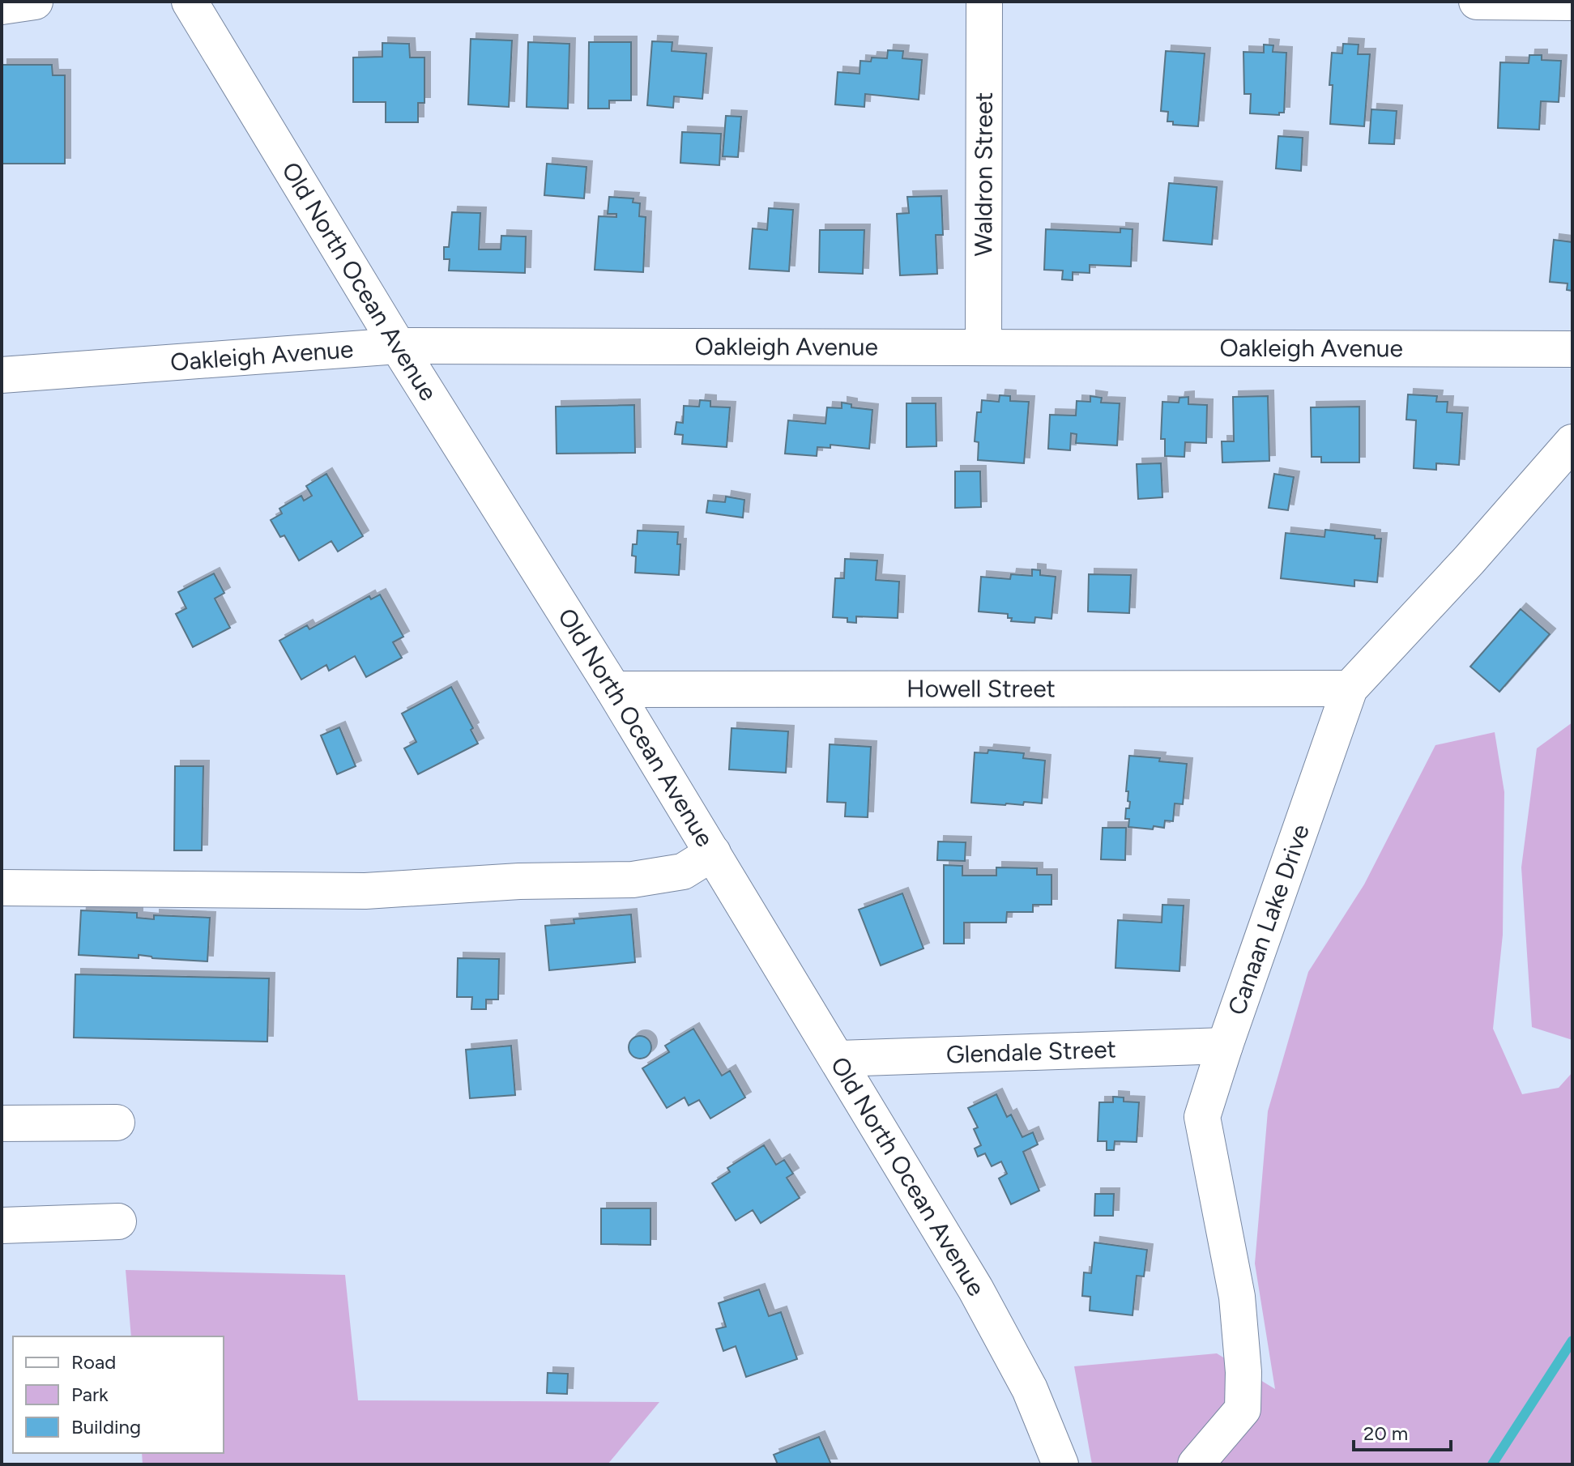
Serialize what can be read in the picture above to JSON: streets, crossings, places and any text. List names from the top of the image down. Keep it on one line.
{"streets":{"street":["Waldron Street","Old North Ocean Avenue","Oakleigh Avenue","Howell Street","Canaan Lake Drive","Glendale Street"]},"crossings":[["Waldron Street","Oakleigh Avenue"],["Old North Ocean Avenue","Oakleigh Avenue"],["Old North Ocean Avenue","Howell Street"],["Old North Ocean Avenue","Glendale Street"],["Howell Street","Canaan Lake Drive"],["Canaan Lake Drive","Glendale Street"]],"legend":["Road","Park","Building"],"scale_bar":"20 m"}
